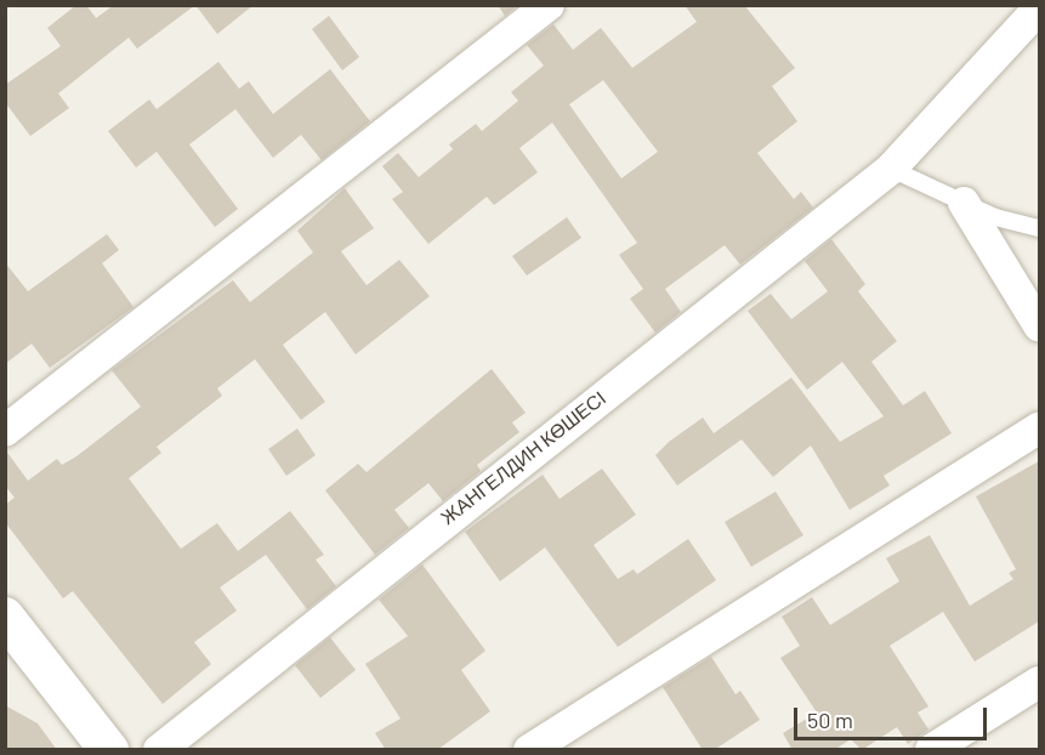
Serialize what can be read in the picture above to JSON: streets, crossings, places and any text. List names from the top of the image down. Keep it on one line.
{"streets":{"street":["ЖАНГЕЛДИН КӨШЕСІ"]},"scale_bar":"50 m"}
